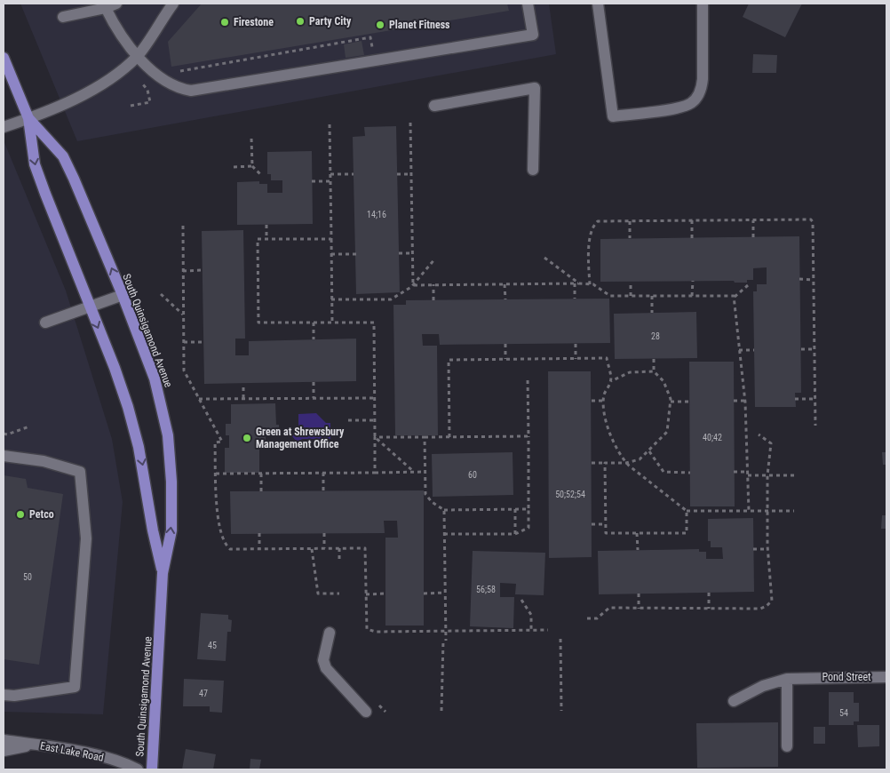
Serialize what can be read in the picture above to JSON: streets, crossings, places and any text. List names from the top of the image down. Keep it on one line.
{"streets":{"main road":["South Quinsigamond Avenue"],"street":["Pond Street","East Lake Road"]},"places":["Party City","Firestone","Planet Fitness","Green at Shrewsbury Management Office","Petco"],"house_numbers":["14;16","28","40;42","60","50;52;54","50","56;58","45","47","54"]}
